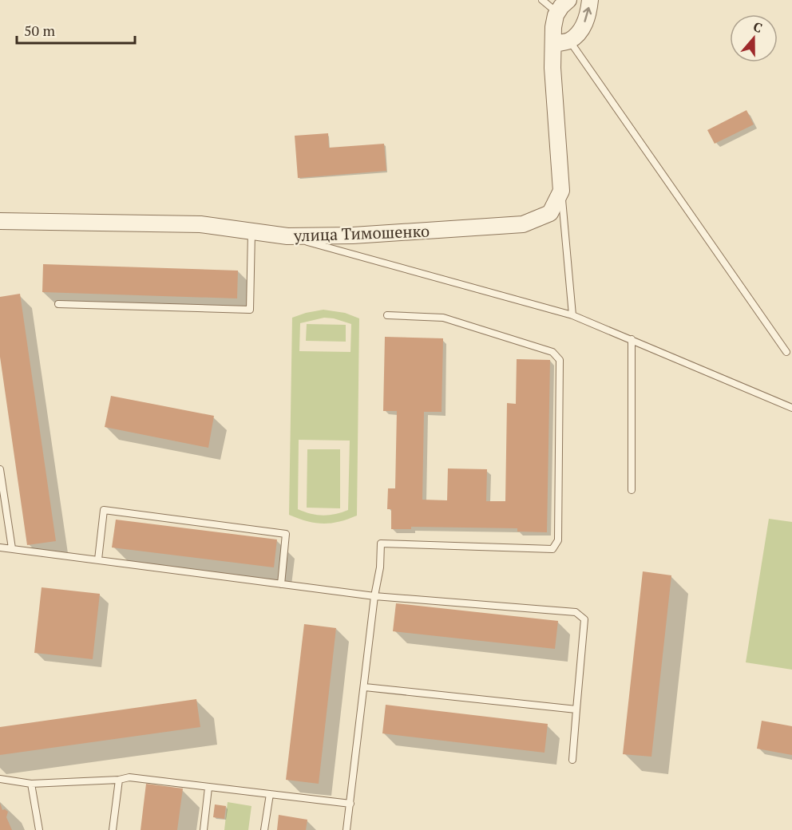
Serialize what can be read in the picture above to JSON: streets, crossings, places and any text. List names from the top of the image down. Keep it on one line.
{"streets":{"street":["улица Тимошенко"]},"scale_bar":"50 m","north":"top"}
